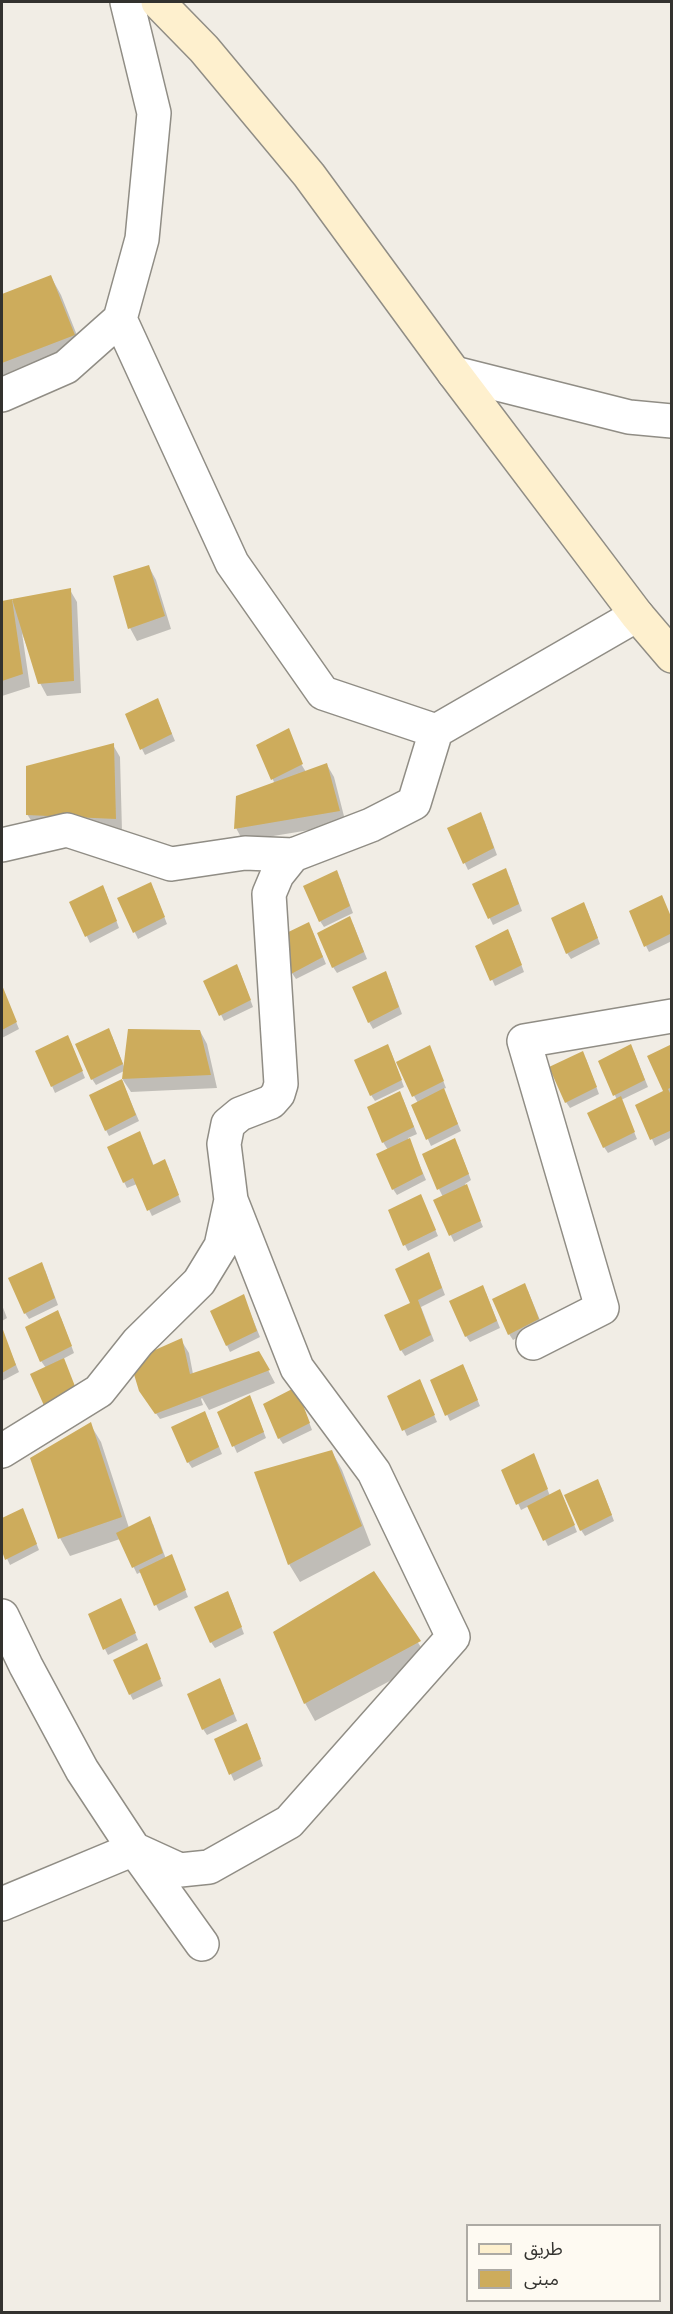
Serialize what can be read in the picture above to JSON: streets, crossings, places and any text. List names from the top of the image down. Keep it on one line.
{"legend":["طريق","مبنى"]}
